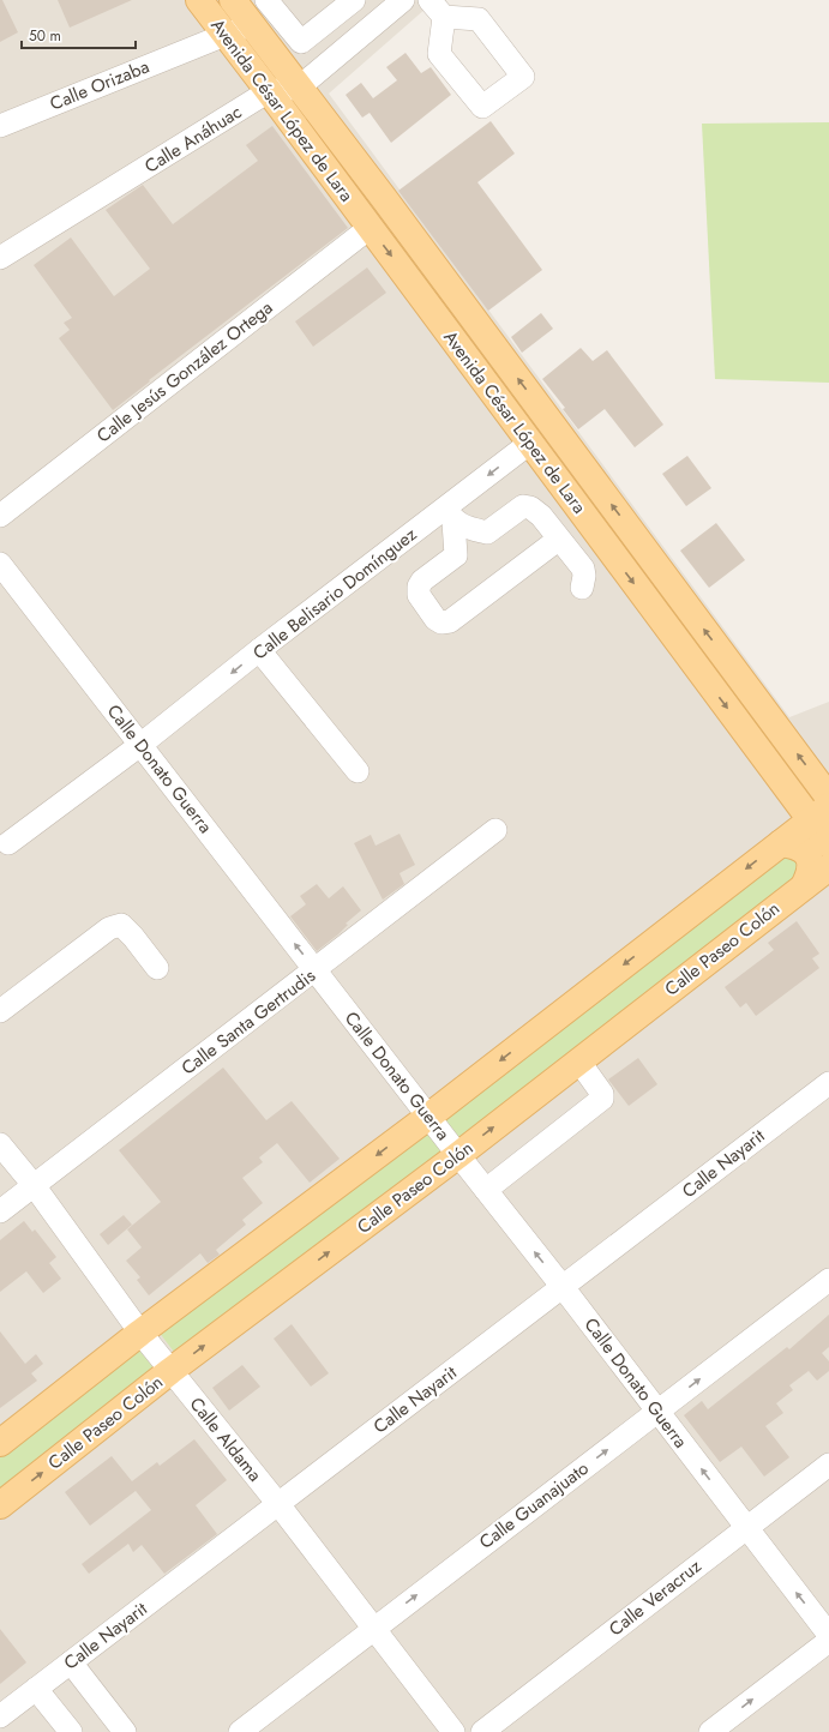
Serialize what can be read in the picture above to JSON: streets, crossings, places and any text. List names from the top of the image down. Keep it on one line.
{"streets":{"main road":["Avenida César López de Lara","Calle Paseo Colón"],"street":["Calle Orizaba","Calle Anáhuac","Calle Jesús González Ortega","Calle Belisario Domínguez","Calle Donato Guerra","Calle Santa Gertrudis","Calle Nayarit","Calle Aldama","Calle Guanajuato","Calle Veracruz"]},"crossings":[["Calle Orizaba","Avenida César López de Lara"],["Avenida César López de Lara","Calle Anáhuac"],["Avenida César López de Lara","Calle Jesús González Ortega"],["Avenida César López de Lara","Calle Belisario Domínguez"],["Calle Belisario Domínguez","Calle Donato Guerra"],["Calle Donato Guerra","Calle Paseo Colón"],["Calle Donato Guerra","Calle Santa Gertrudis"],["Calle Donato Guerra","Calle Nayarit"],["Calle Donato Guerra","Calle Guanajuato"],["Calle Donato Guerra","Calle Veracruz"],["Calle Paseo Colón","Calle Aldama"],["Calle Santa Gertrudis","Calle Aldama"],["Calle Nayarit","Calle Aldama"],["Calle Aldama","Calle Guanajuato"]],"one_way":["Calle Belisario Domínguez","Calle Donato Guerra","Calle Guanajuato"],"scale_bar":"50 m"}
